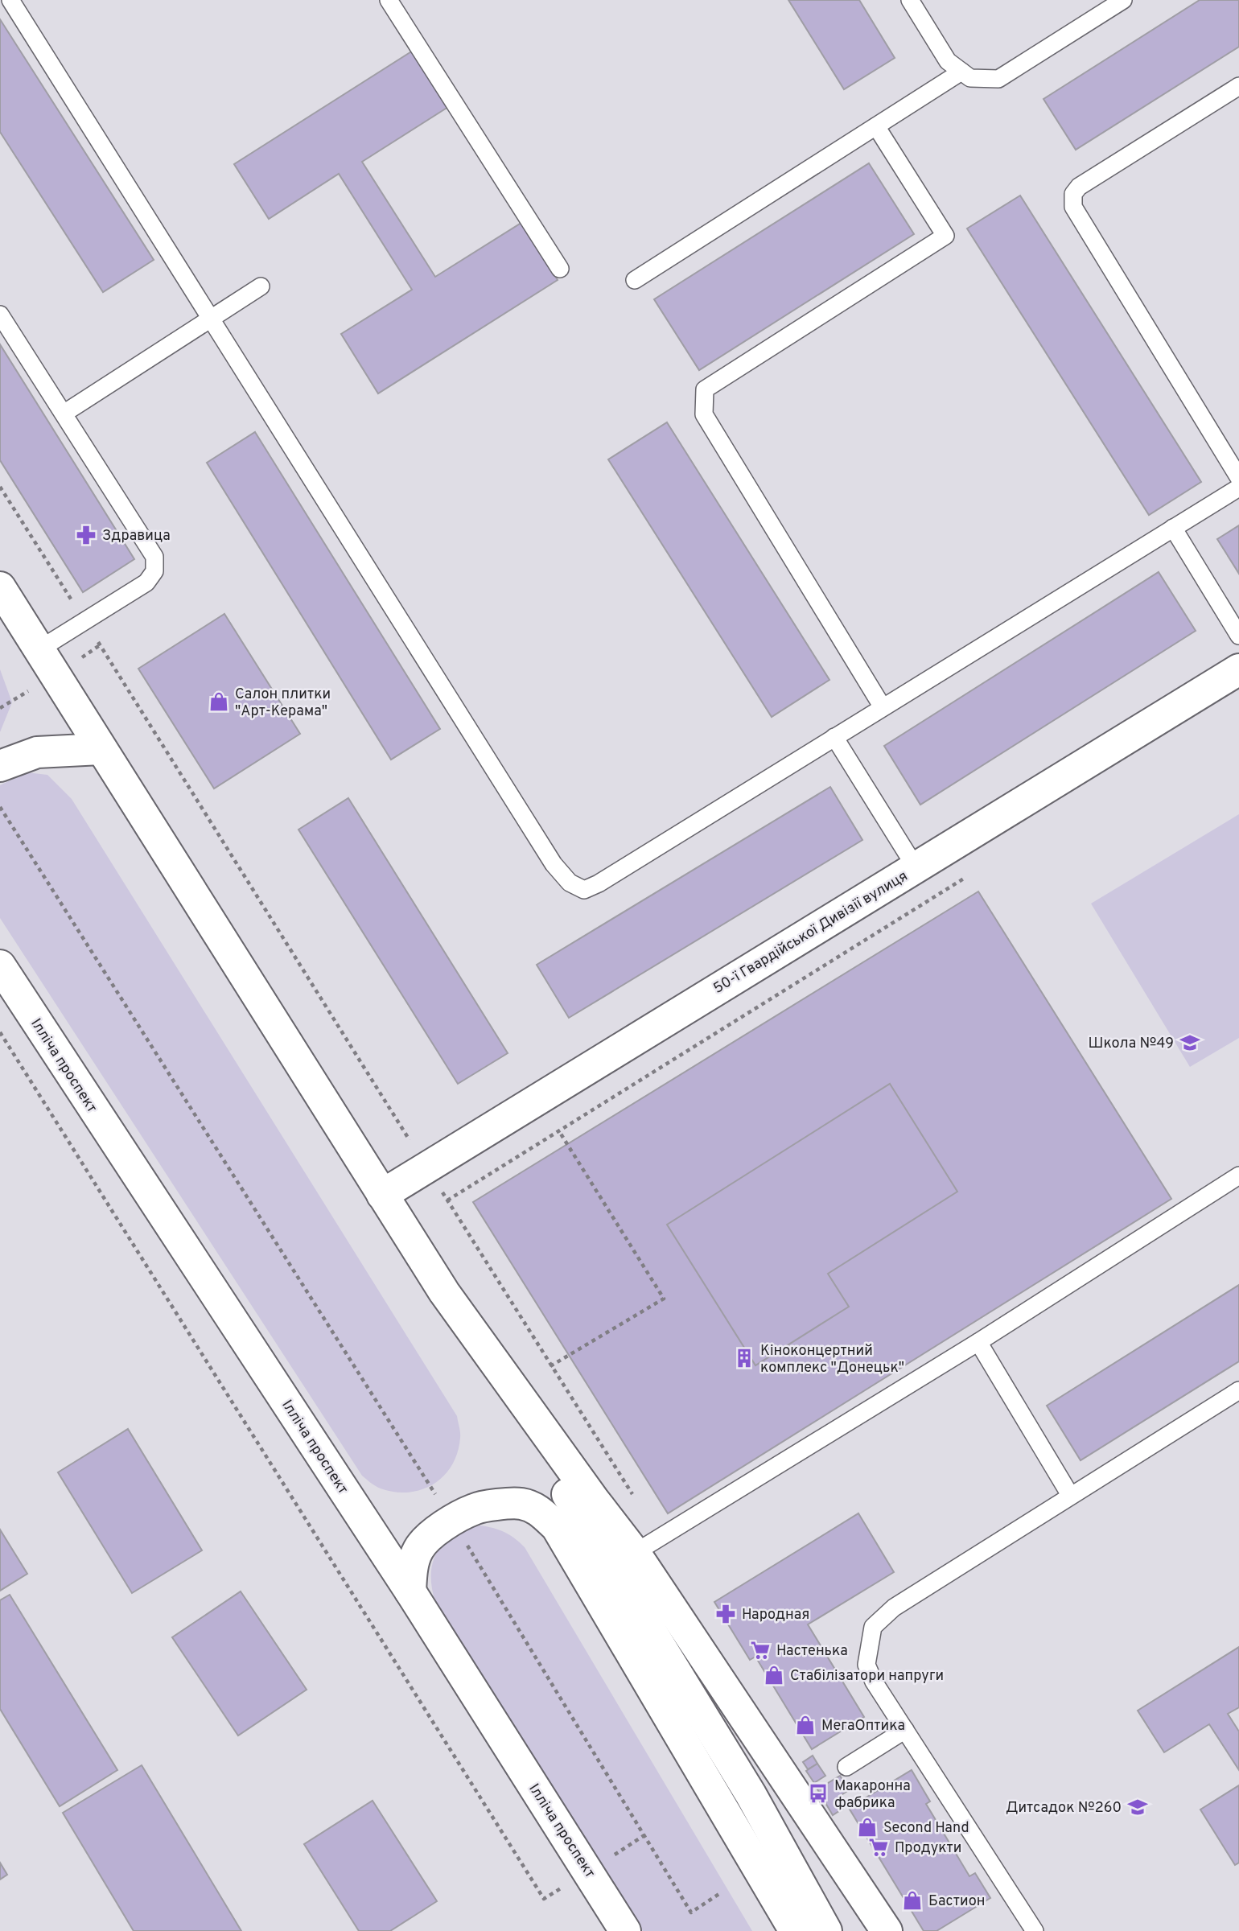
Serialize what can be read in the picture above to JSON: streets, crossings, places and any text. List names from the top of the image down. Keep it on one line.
{"streets":{"main road":["50-ї Гвардійської Дивізії вулиця","Ілліча проспект"]},"places":{"pharmacy":["Здравица","Народная"],"shop":["Салон плитки \"Арт-Керама\"","Стабілізатори напруги","МегаОптика","Second Hand","Бастион"],"school or university":["Школа №49","Дитсадок №260"],"building":["Кіноконцертний комплекс \"Донецьк\""],"supermarket":["Настенька","Продукти"],"bus stop":["Макаронна фабрика"]}}
